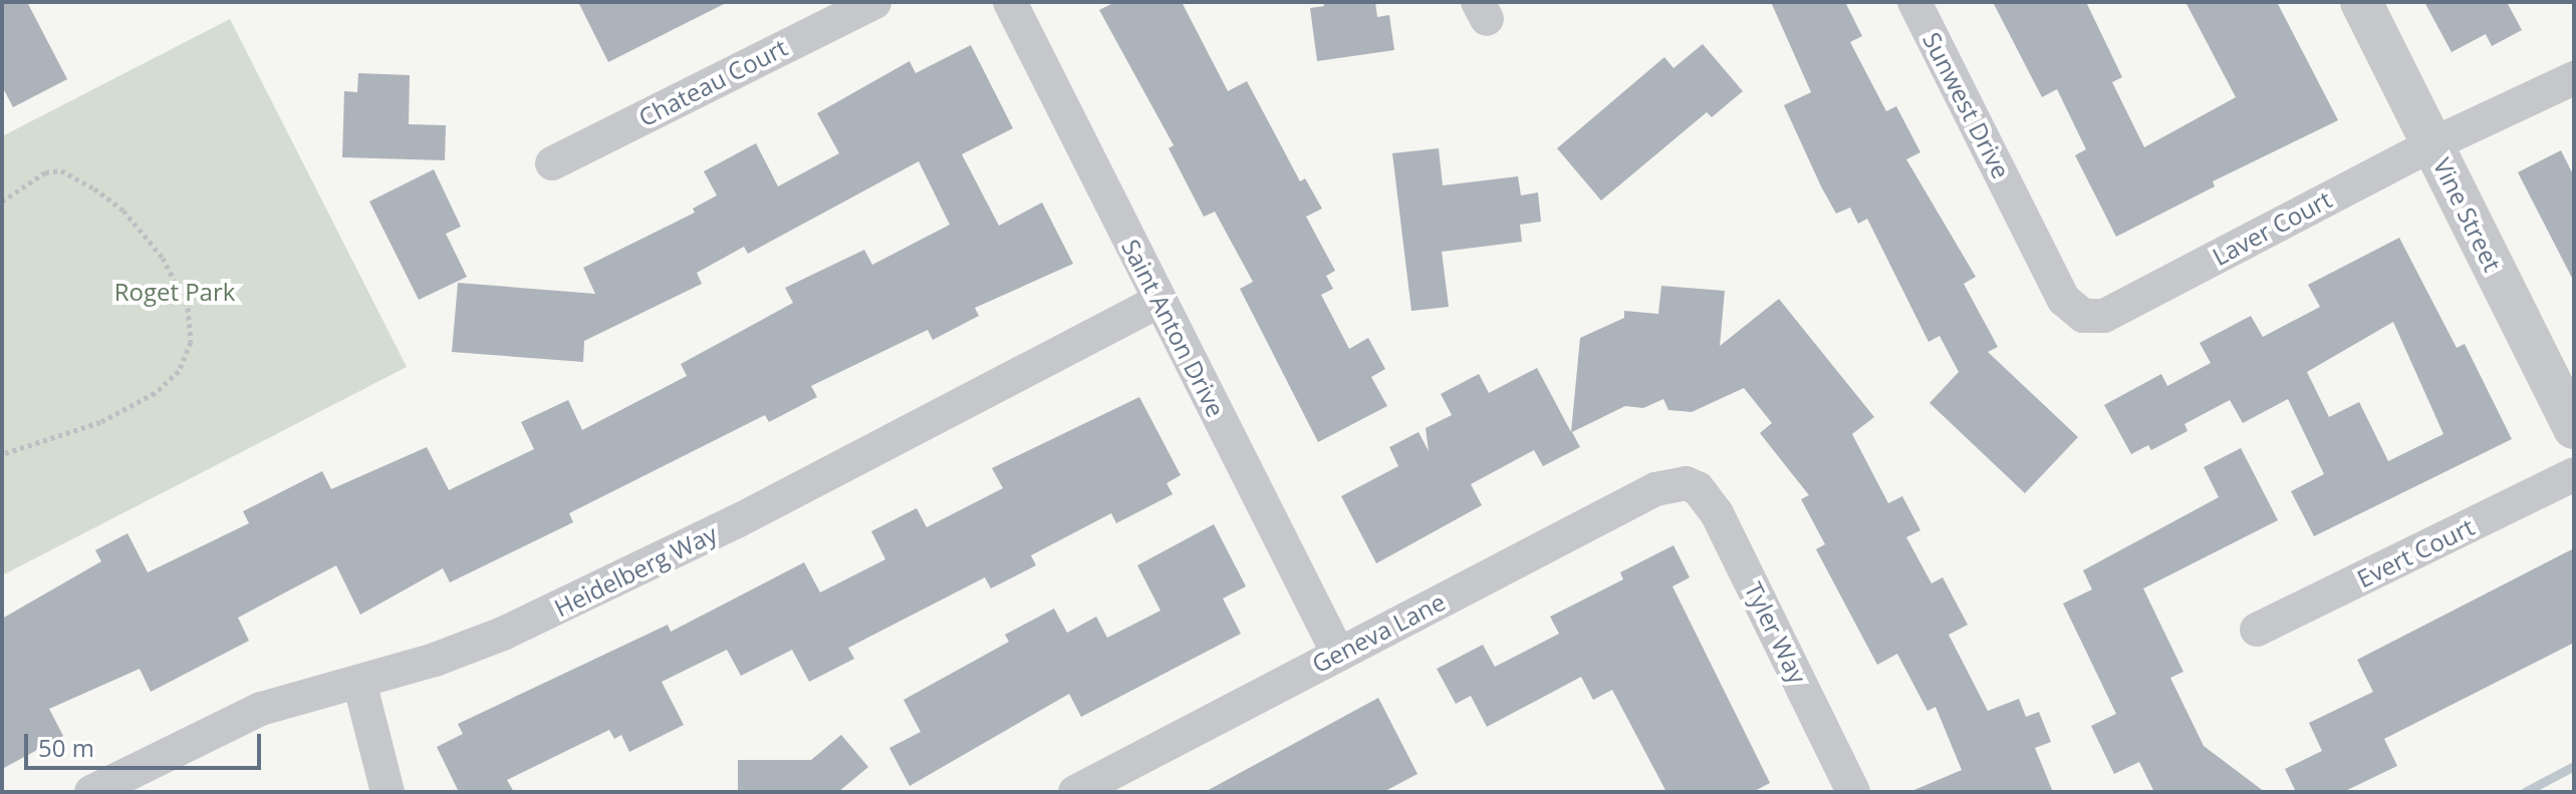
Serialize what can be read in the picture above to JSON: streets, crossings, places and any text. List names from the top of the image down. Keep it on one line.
{"streets":{"street":["Chateau Court","Sunwest Drive","Vine Street","Laver Court","Saint Anton Drive","Evert Court","Heidelberg Way","Geneva Lane","Tyler Way"]},"crossings":[["Sunwest Drive","Laver Court"],["Vine Street","Laver Court"],["Saint Anton Drive","Heidelberg Way"],["Saint Anton Drive","Geneva Lane"],["Geneva Lane","Tyler Way"]],"parks":["Roget Park"],"scale_bar":"50 m"}
